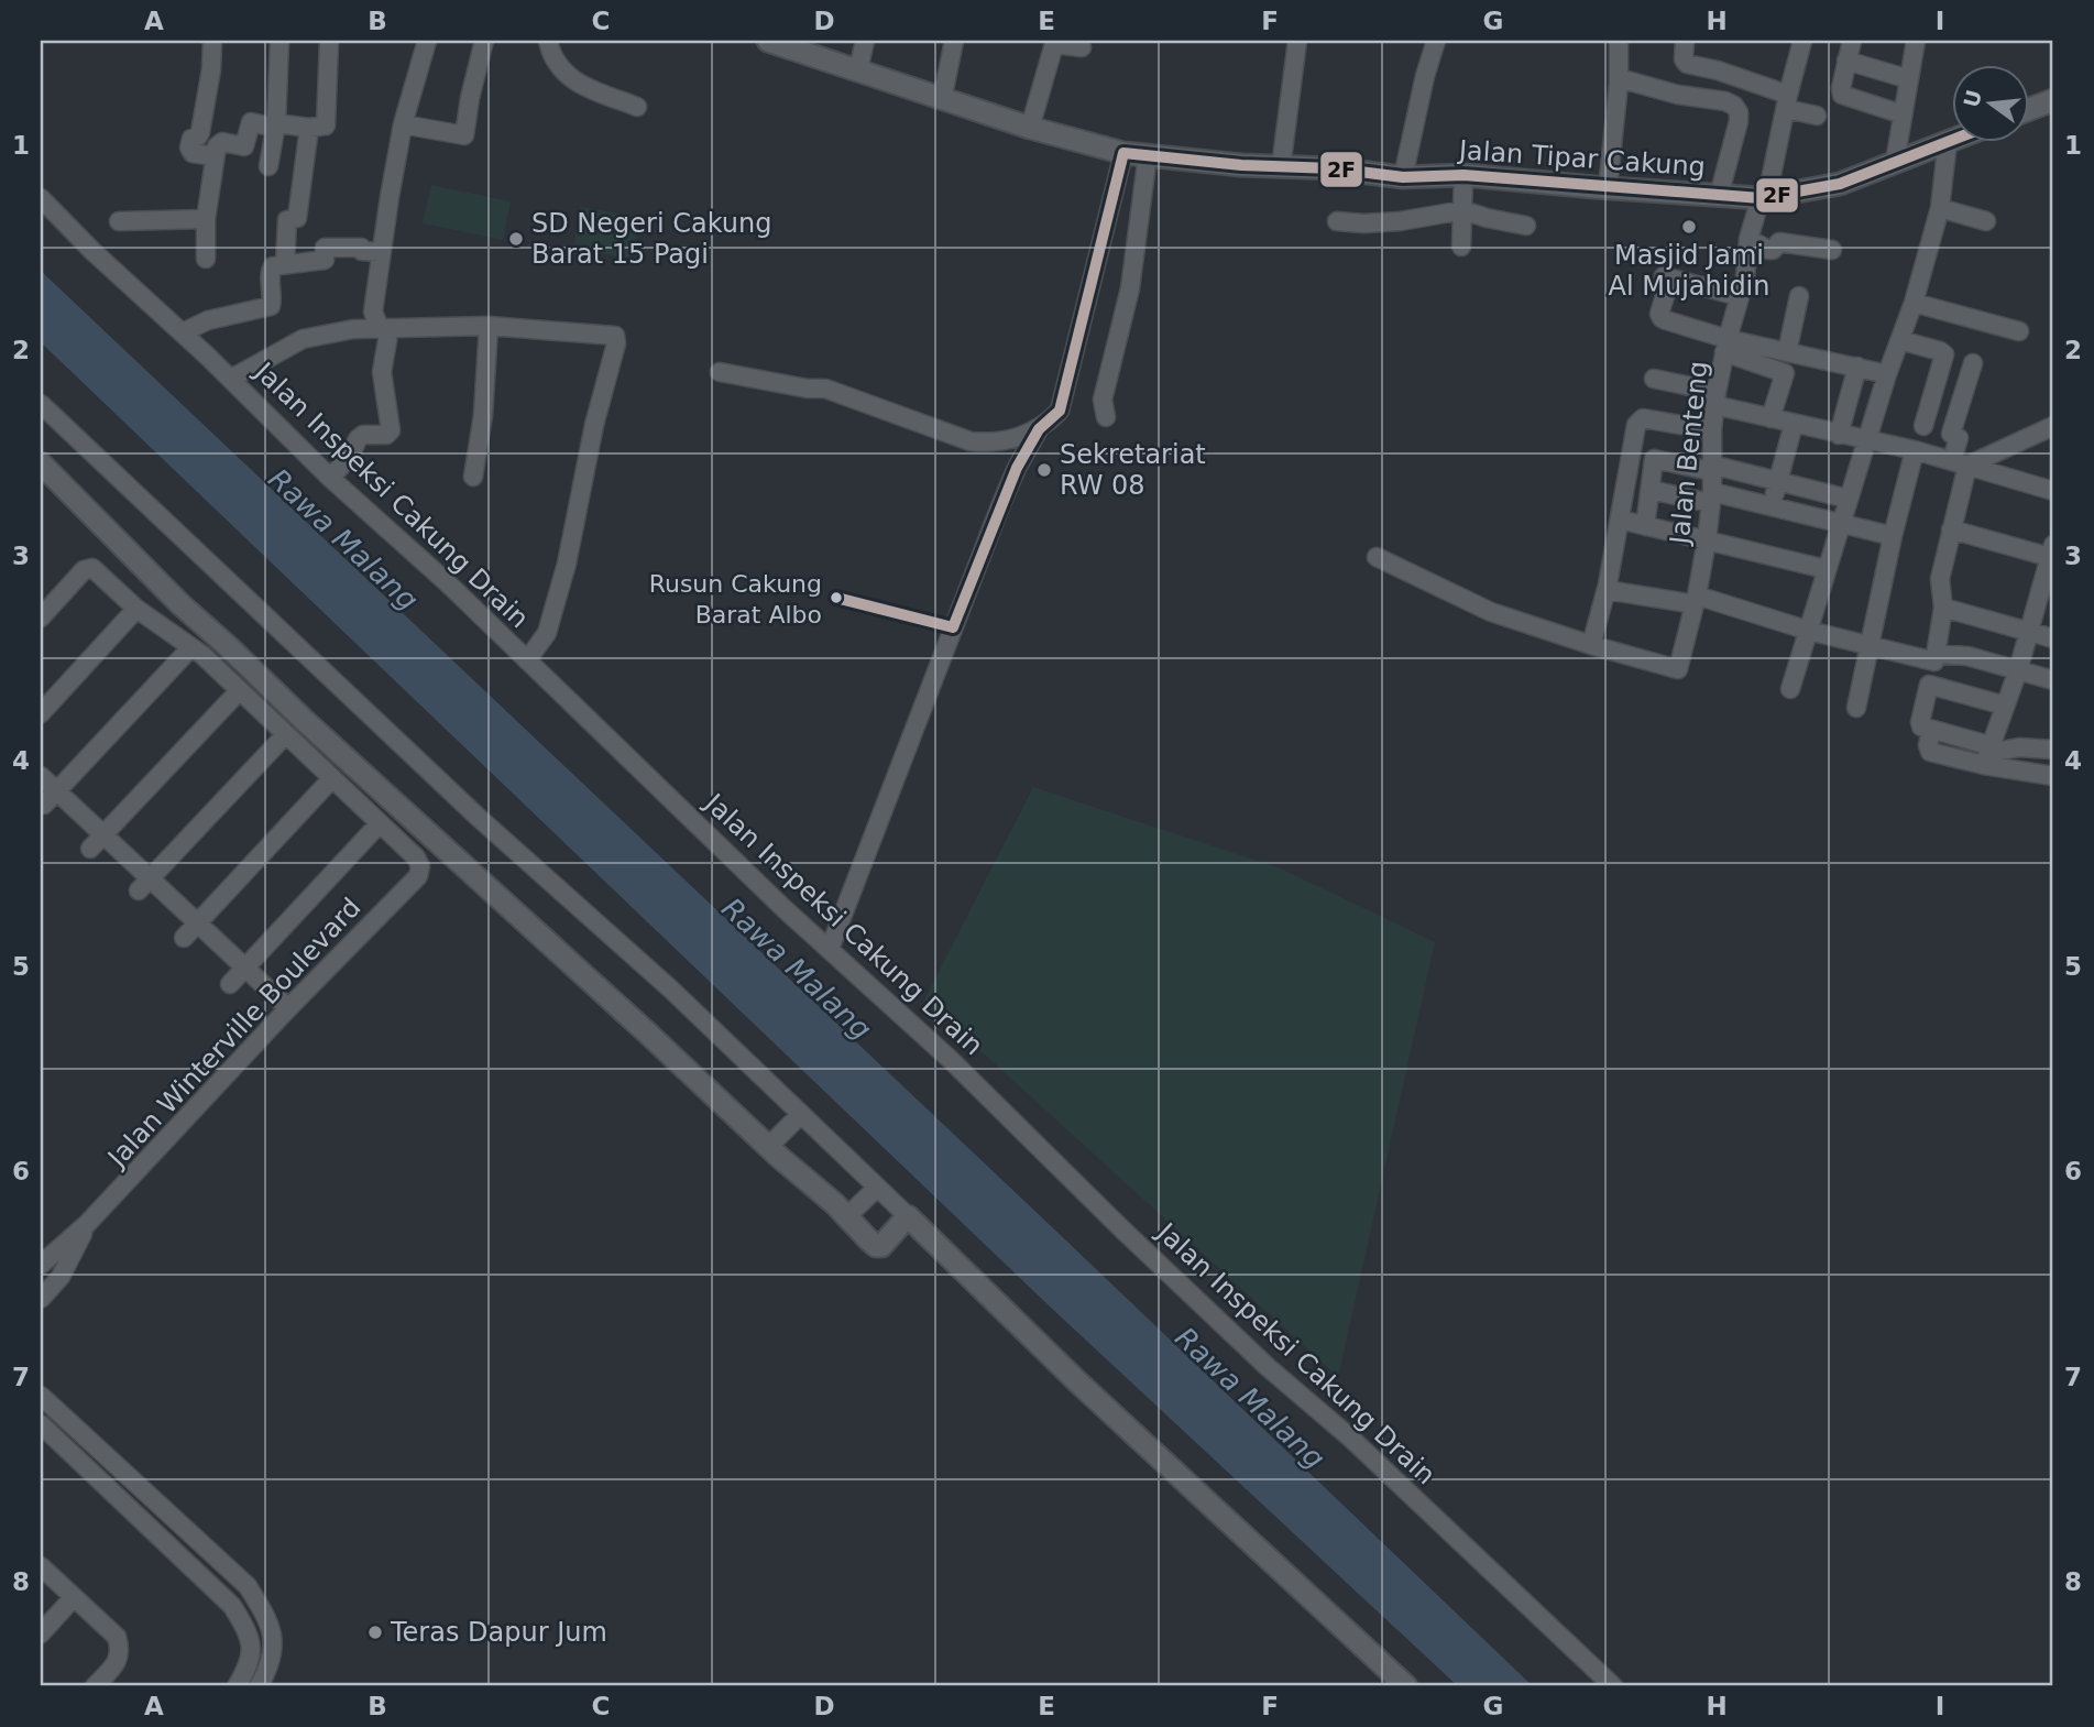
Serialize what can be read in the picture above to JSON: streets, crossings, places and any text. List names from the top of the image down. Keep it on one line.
{"streets":{"street":["Jalan Tipar Cakung","Jalan Benteng","Jalan Inspeksi Cakung Drain","Jalan Winterville Boulevard"]},"crossings":[["Jalan Tipar Cakung","Jalan Benteng"]],"water":["Rawa Malang"],"places":["Masjid Jami Al Mujahidin","SD Negeri Cakung Barat 15 Pagi","Sekretariat RW 08","Rusun Cakung Barat Albo","Teras Dapur Jum"],"lines":["transit line 2F"],"north":"left","grid":{"columns":["A","B","C","D","E","F","G","H","I"],"rows":["1","2","3","4","5","6","7","8"]}}
